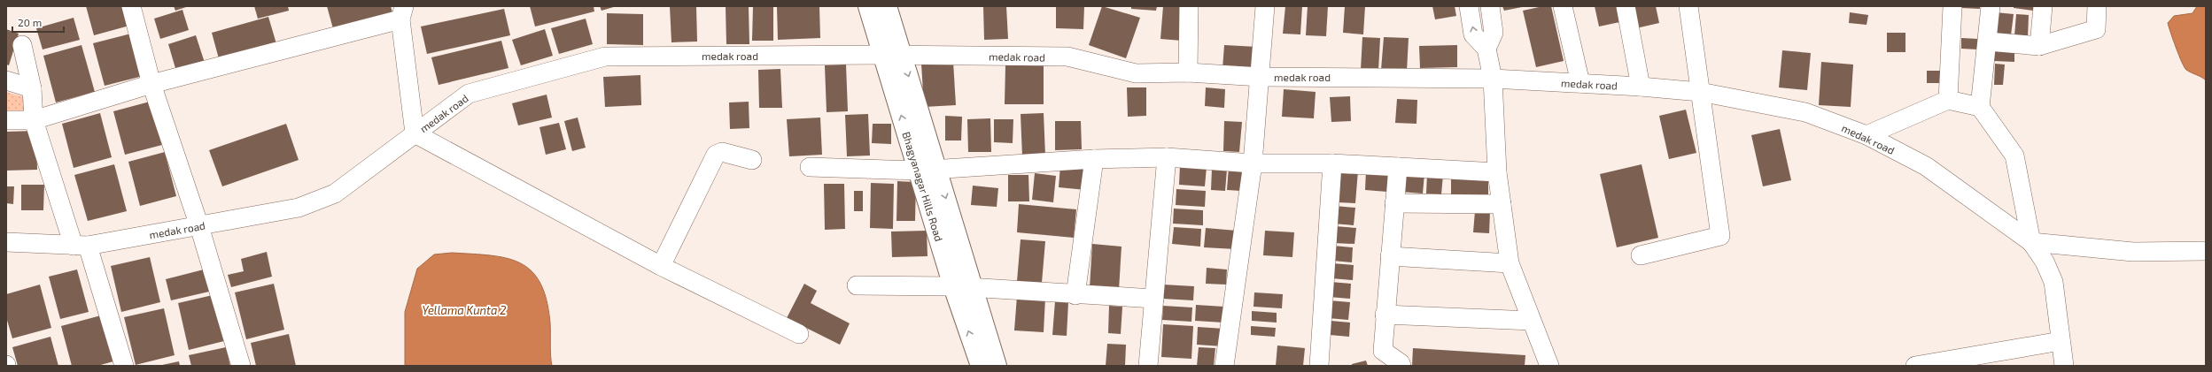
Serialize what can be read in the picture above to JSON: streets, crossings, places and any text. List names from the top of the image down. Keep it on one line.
{"streets":{"main road":["Bhagyanagar Hills Road"],"street":["medak road"]},"crossings":[["medak road","Bhagyanagar Hills Road"]],"water":["Yellama Kunta 2"],"scale_bar":"20 m"}
